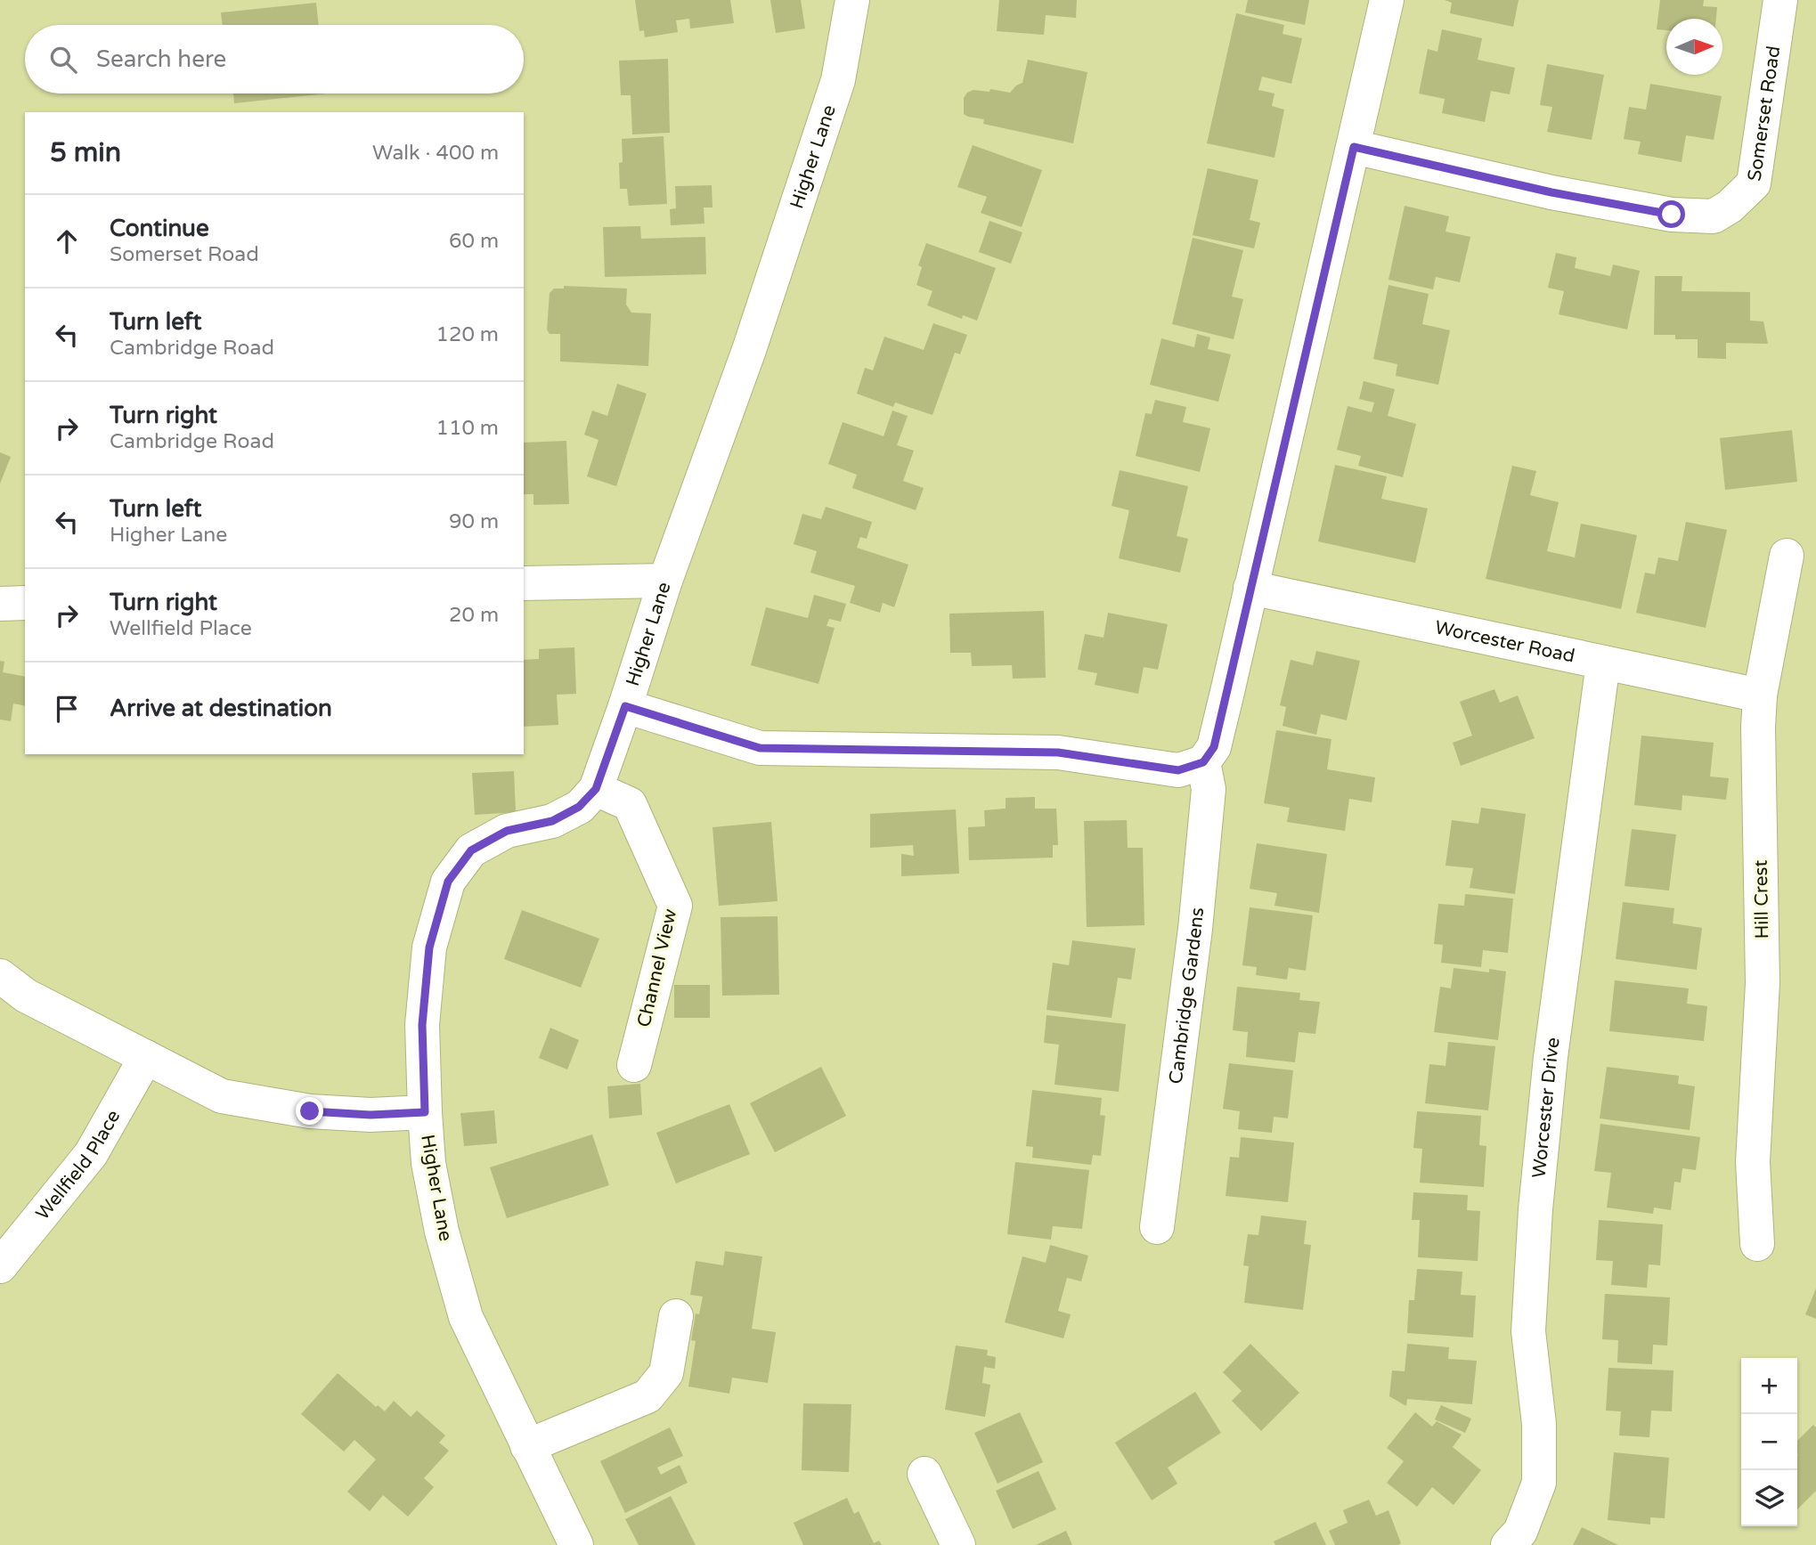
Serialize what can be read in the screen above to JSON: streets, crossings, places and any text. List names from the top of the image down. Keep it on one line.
{"streets":{"street":["Somerset Road","Higher Lane","Worcester Road","Hill Crest","Channel View","Cambridge Gardens","Worcester Drive","Wellfield Place"]},"crossings":[["Higher Lane","Channel View"],["Worcester Road","Hill Crest"],["Worcester Road","Worcester Drive"]],"north":"right","page":{"search":"Search here","heading":["5 min","Walk · 400 m"],"list":[["Continue","Somerset Road","60 m"],["Turn left","Cambridge Road","120 m"],["Turn right","Cambridge Road","110 m"],["Turn left","Higher Lane","90 m"],["Turn right","Wellfield Place","20 m"],"Arrive at destination"],"map_buttons":["+","−"]}}
